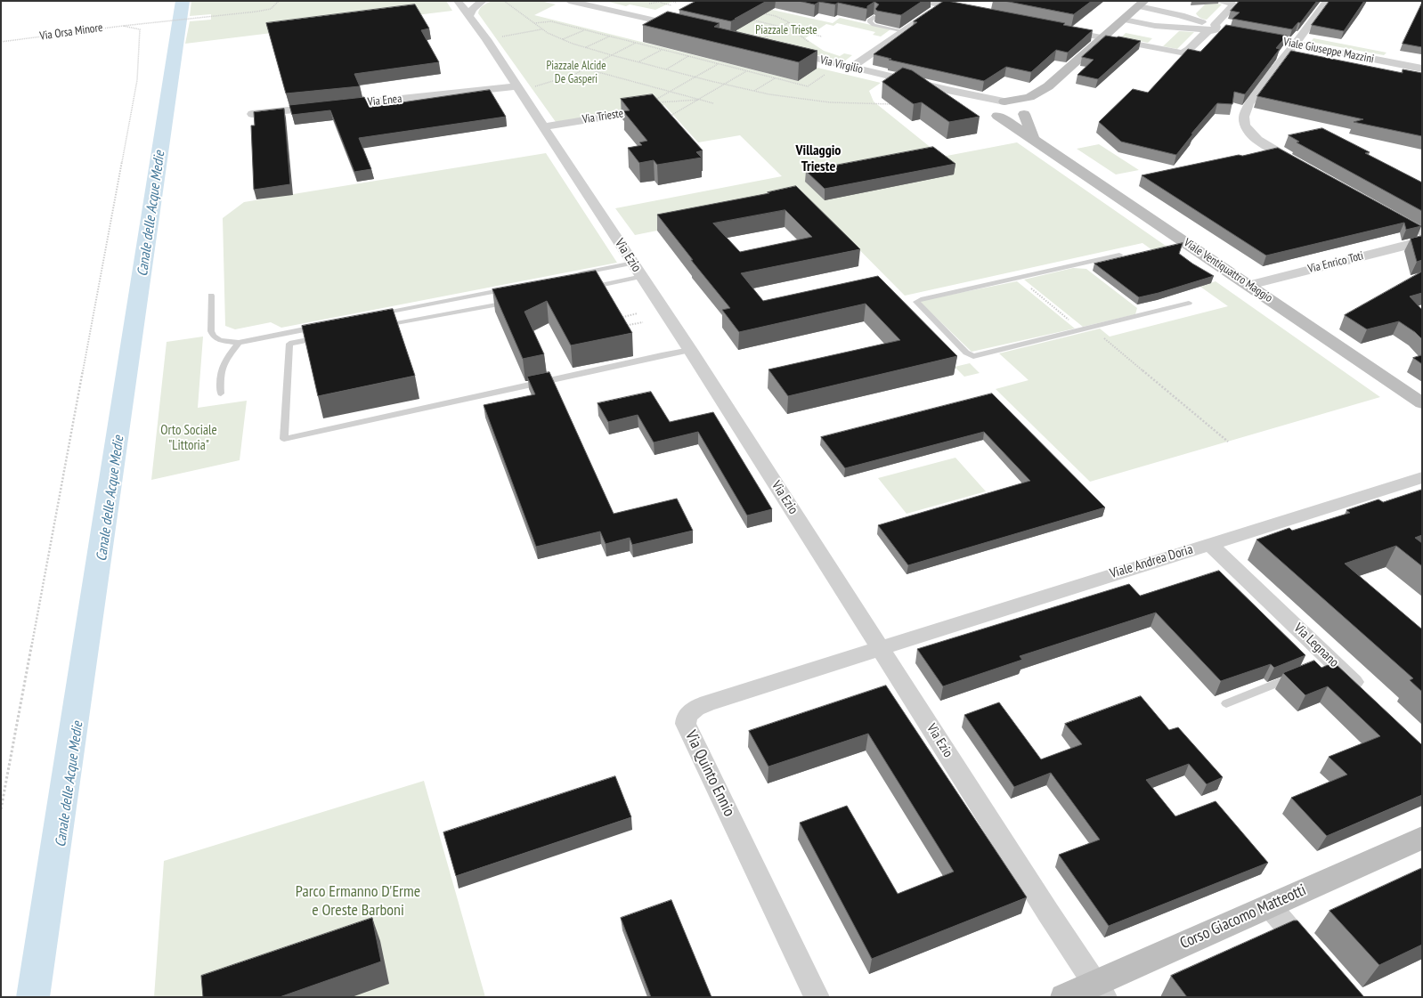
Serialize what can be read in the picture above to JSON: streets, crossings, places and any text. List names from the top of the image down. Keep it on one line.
{"streets":{"main road":["Viale Ventiquattro Maggio","Corso Giacomo Matteotti"],"street":["Viale Giuseppe Mazzini","Via Virgilio","Via Enea","Via Trieste","Via Ezio","Via Enrico Toti","Viale Andrea Doria","Via Legnano","Via Quinto Ennio"],"path":["Via Orsa Minore"]},"crossings":[["Via Enea","Via Ezio"],["Via Trieste","Via Ezio"],["Via Ezio","Viale Andrea Doria"],["Via Ezio","Via Quinto Ennio"],["Via Ezio","Corso Giacomo Matteotti"],["Via Enrico Toti","Viale Ventiquattro Maggio"],["Viale Andrea Doria","Via Legnano"],["Viale Andrea Doria","Via Quinto Ennio"]],"districts":["Villaggio Trieste"],"water":["Canale delle Acque Medie"],"parks":["Piazzale Trieste","Piazzale Alcide De Gasperi","Orto Sociale \"Littoria\"","Parco Ermanno D'Erme e Oreste Barboni"]}
